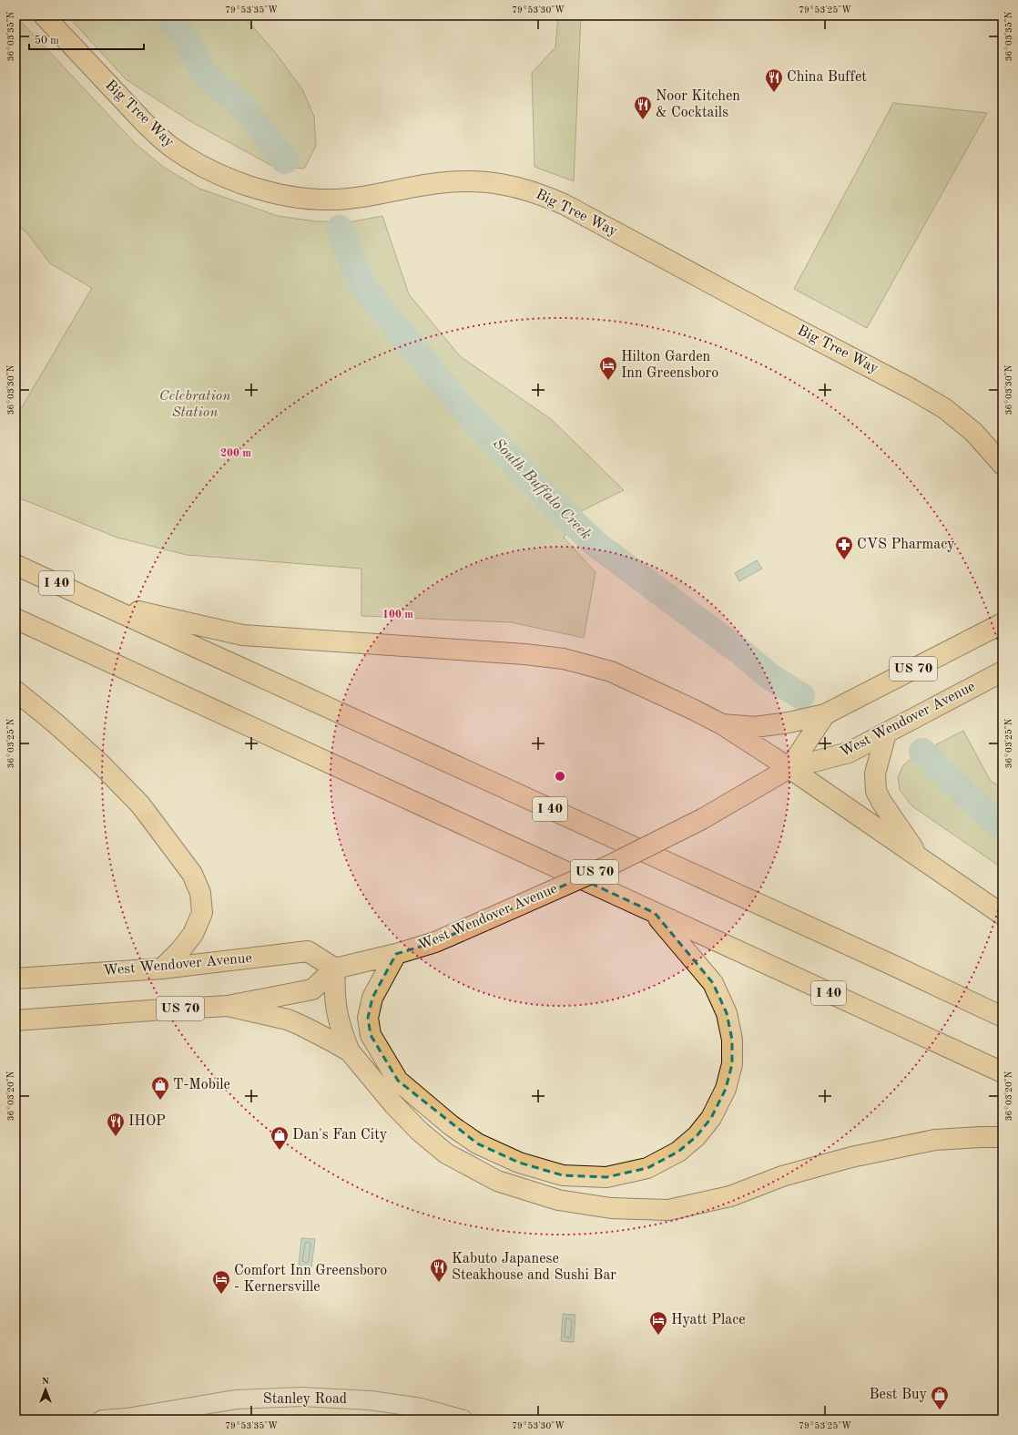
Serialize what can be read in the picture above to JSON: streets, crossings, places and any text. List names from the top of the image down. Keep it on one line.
{"streets":{"main road":["Big Tree Way","I 40","US 70","West Wendover Avenue"],"street":["Stanley Road"]},"water":["South Buffalo Creek"],"parks":["Celebration Station"],"places":{"restaurant":["China Buffet","Noor Kitchen & Cocktails","IHOP","Kabuto Japanese Steakhouse and Sushi Bar"],"hotel":["Hilton Garden Inn Greensboro","Comfort Inn Greensboro - Kernersville","Hyatt Place"],"pharmacy":["CVS Pharmacy"],"shop":["T-Mobile","Dan's Fan City","Best Buy"]},"scale_bar":"50 m","north":"top","coordinates":["79°53'35\"W","79°53'30\"W","79°53'25\"W","36°03'35\"N","36°03'30\"N","36°03'25\"N","36°03'20\"N"],"rings":["200 m","100 m"]}
